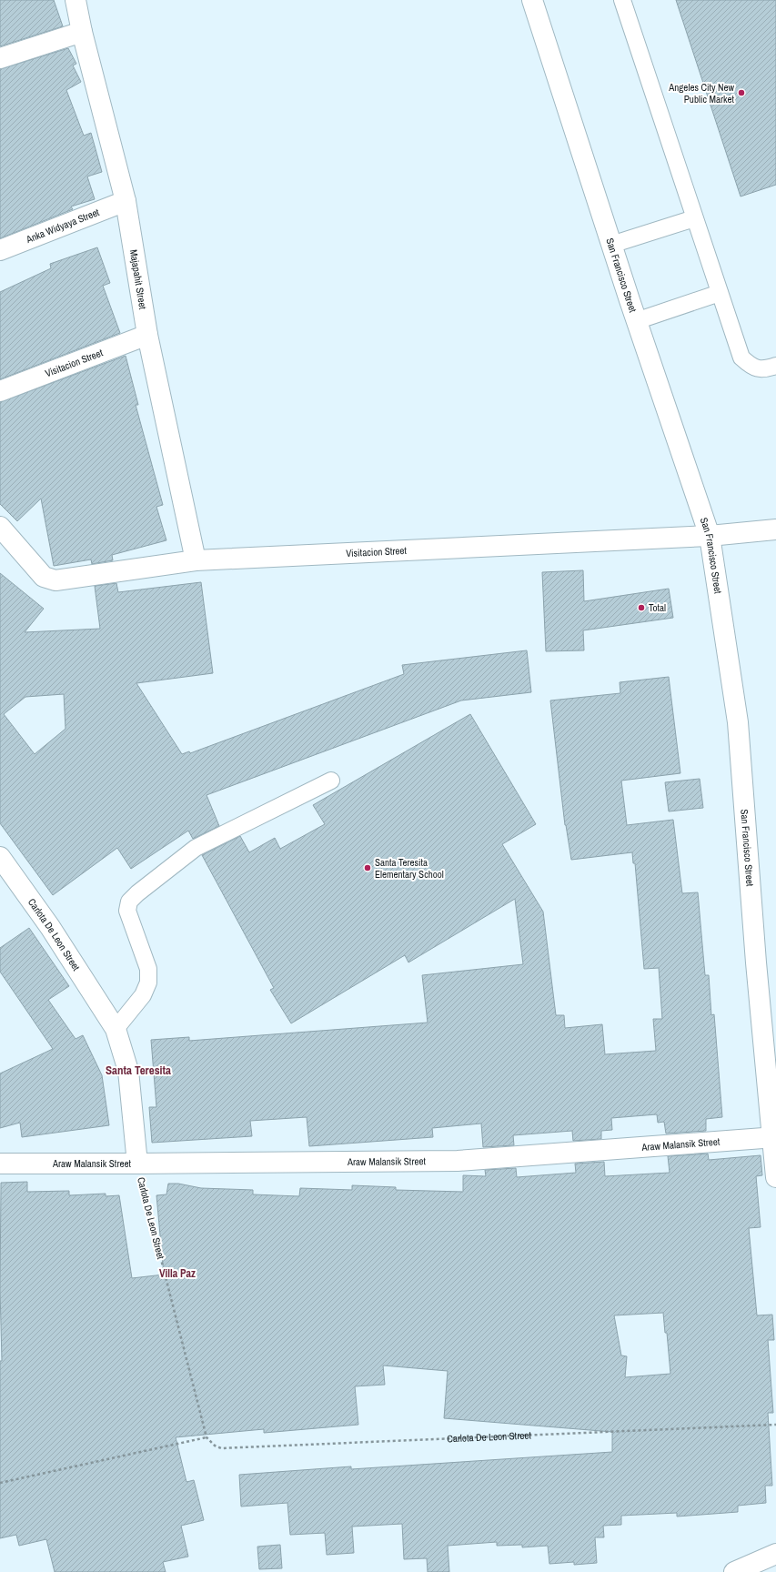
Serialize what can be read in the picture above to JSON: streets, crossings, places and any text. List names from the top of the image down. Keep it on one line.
{"streets":{"street":["Anka Widyaya Street","San Francisco Street","Majapahit Street","Visitacion Street","Carlota De Leon Street","Araw Malansik Street"]},"crossings":[["Anka Widyaya Street","Majapahit Street"],["San Francisco Street","Visitacion Street"],["San Francisco Street","Araw Malansik Street"],["Majapahit Street","Visitacion Street"],["Carlota De Leon Street","Araw Malansik Street"]],"districts":["Santa Teresita","Villa Paz"],"places":["Angeles City New Public Market","Total","Santa Teresita Elementary School"]}
